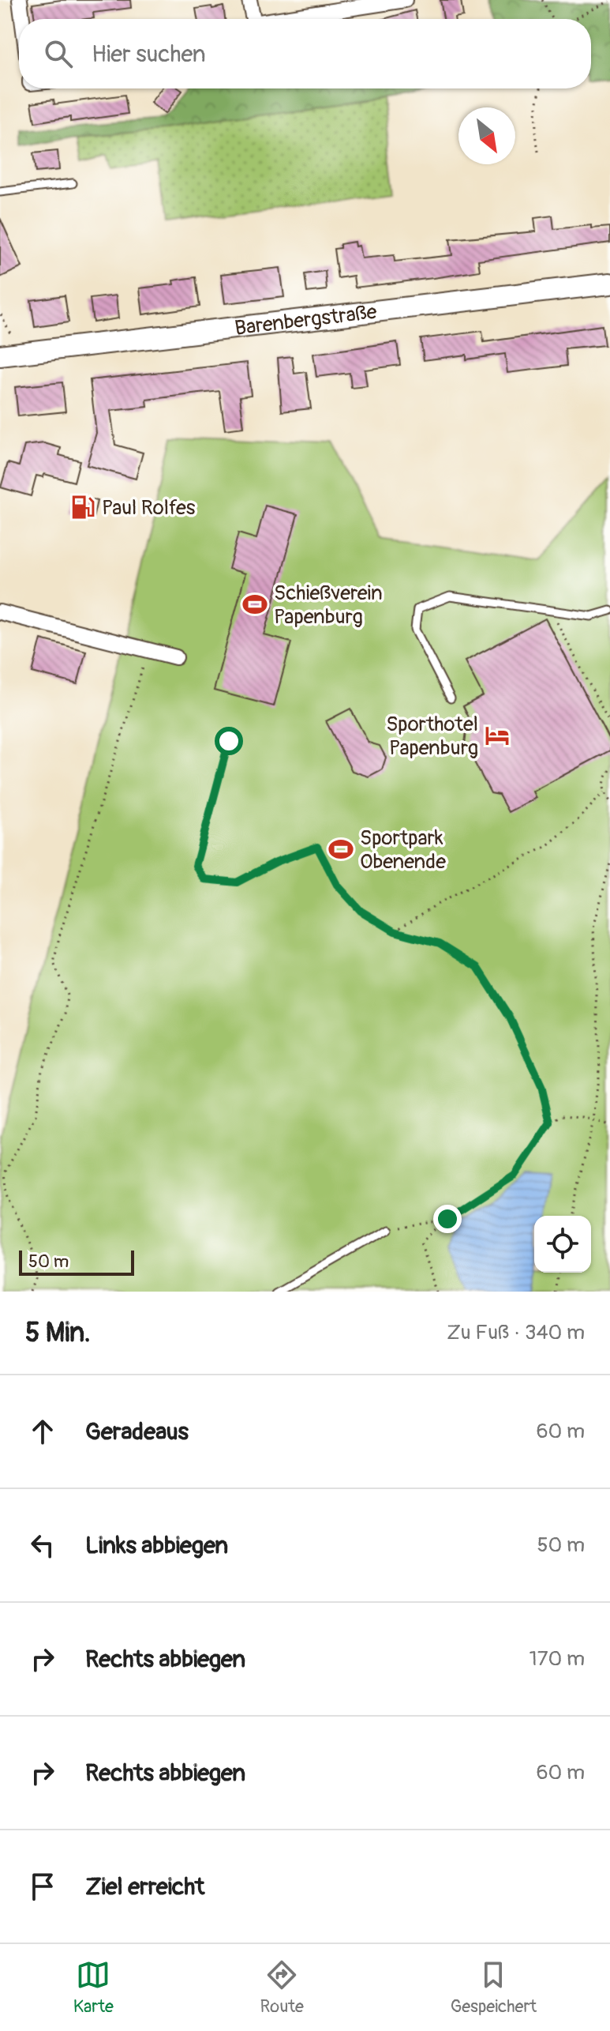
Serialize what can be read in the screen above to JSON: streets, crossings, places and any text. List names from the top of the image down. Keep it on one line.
{"streets":{"street":["Barenbergstraße"]},"places":{"fuel station":["Paul Rolfes"],"sports":["Schießverein Papenburg","Sportpark Obenende"],"hotel":["Sporthotel Papenburg"]},"scale_bar":"50 m","north":"bottom right","page":{"search":"Hier suchen","scale":"50 m","heading":["5 Min.","Zu Fuß · 340 m"],"list":[["Geradeaus","60 m"],["Links abbiegen","50 m"],["Rechts abbiegen","170 m"],["Rechts abbiegen","60 m"],"Ziel erreicht"],"nav":["Karte","Route","Gespeichert"]}}
